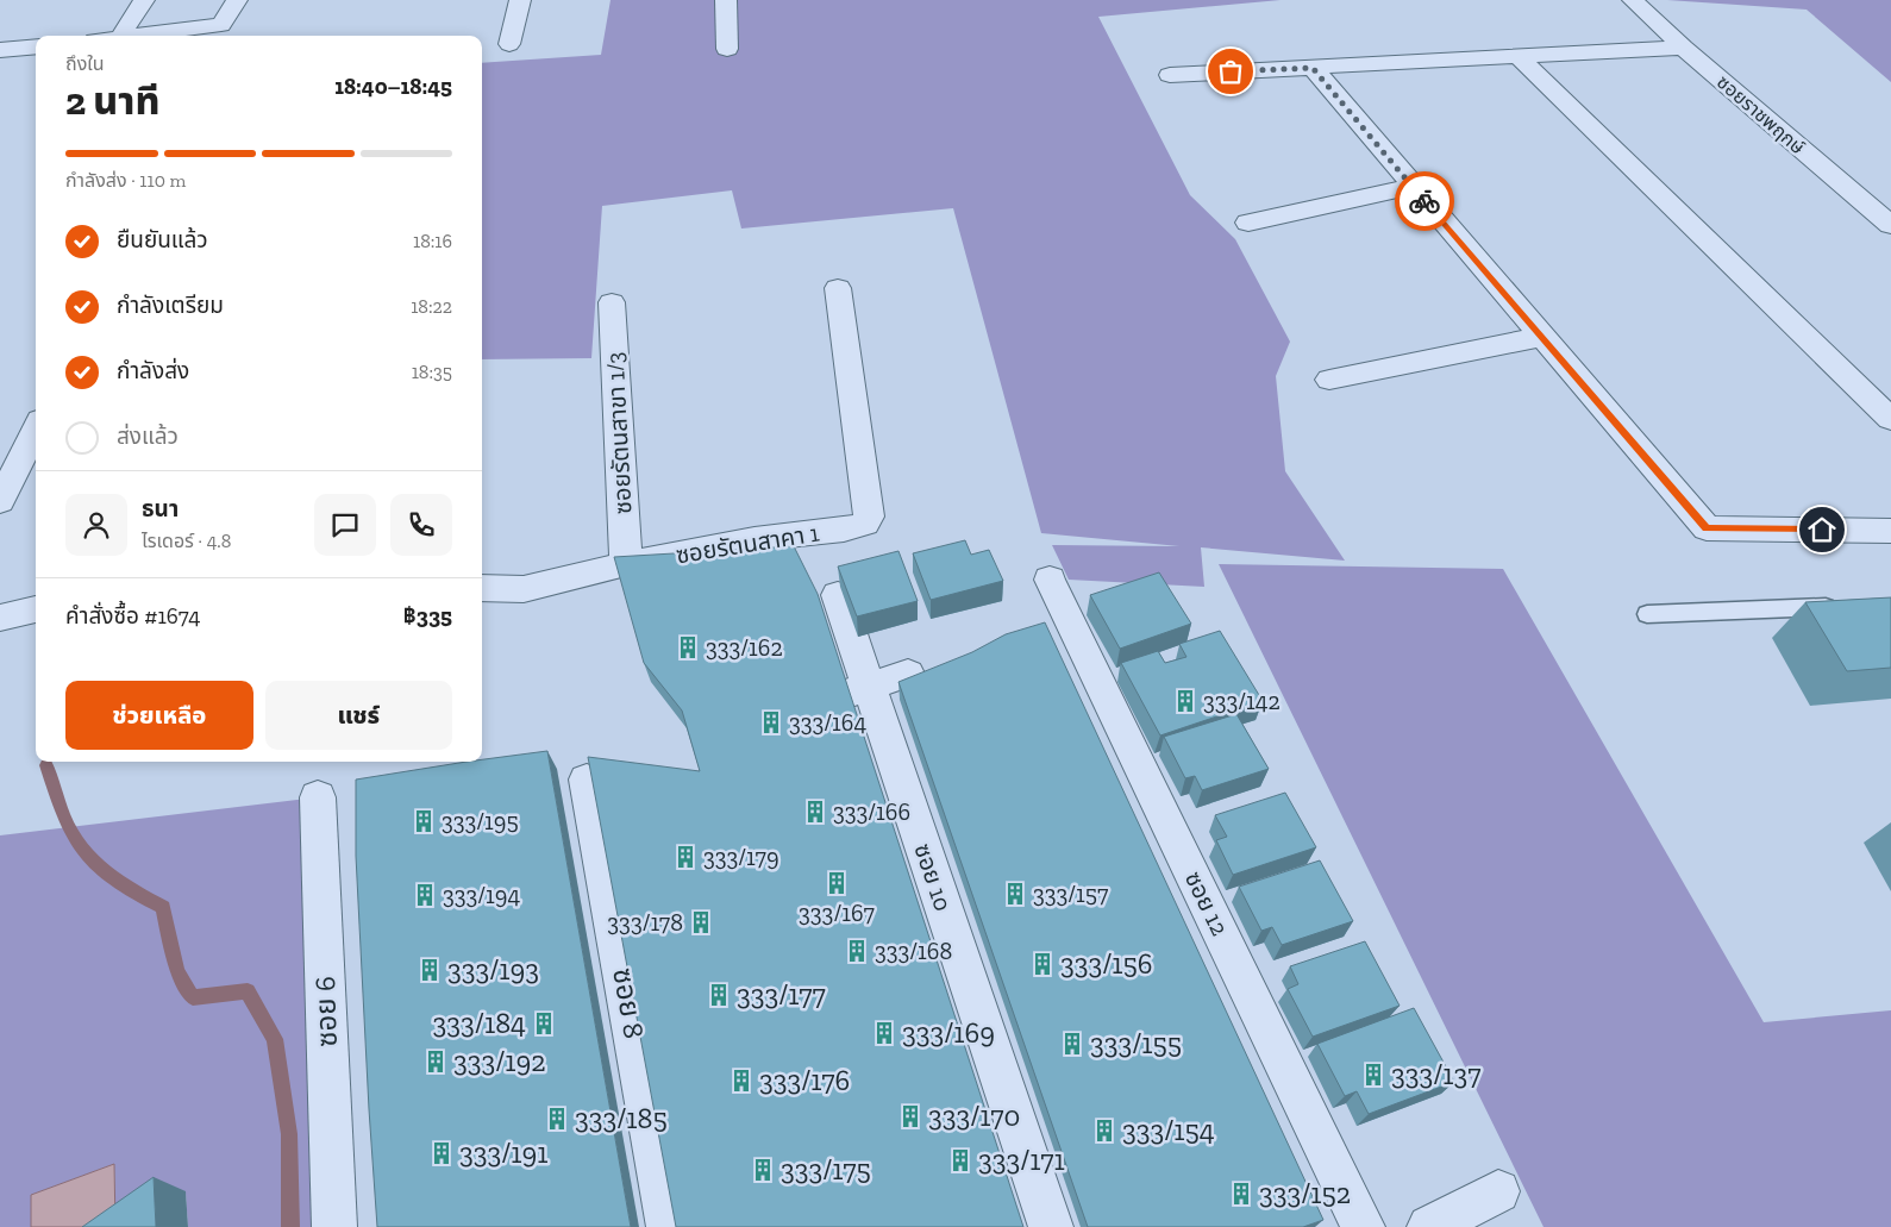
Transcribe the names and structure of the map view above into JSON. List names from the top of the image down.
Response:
{
  "streets": {
    "street": [
      "ซอยราชพฤกษ์",
      "ซอยรัตนสาขา 1/3",
      "ซอยรัตนสาคา 1",
      "ซอย 10",
      "ซอย 12",
      "ซอย 8",
      "ซอย 6"
    ]
  },
  "crossings": [
    ["ซอยรัตนสาขา 1/3", "ซอยรัตนสาคา 1"]
  ],
  "places": {
    "building": [
      "333/162",
      "333/142",
      "333/164",
      "333/166",
      "333/195",
      "333/179",
      "333/167",
      "333/157",
      "333/194",
      "333/178",
      "333/168",
      "333/156",
      "333/193",
      "333/177",
      "333/184",
      "333/169",
      "333/155",
      "333/192",
      "333/137",
      "333/176",
      "333/170",
      "333/185",
      "333/154",
      "333/191",
      "333/171",
      "333/175",
      "333/152"
    ]
  },
  "page": {
    "heading": ["2 นาที", "ถึงใน", "18:40–18:45"],
    "panel": [
      "ธนา",
      "ไรเดอร์ · 4.8",
      "คำสั่งซื้อ #1674",
      "฿335"
    ],
    "bar": "กำลังส่ง · 110 m",
    "list": [
      ["ยืนยันแล้ว", "18:16"],
      ["กำลังเตรียม", "18:22"],
      ["กำลังส่ง", "18:35"],
      "ส่งแล้ว"
    ],
    "buttons": ["ช่วยเหลือ", "แชร์"]
  }
}
